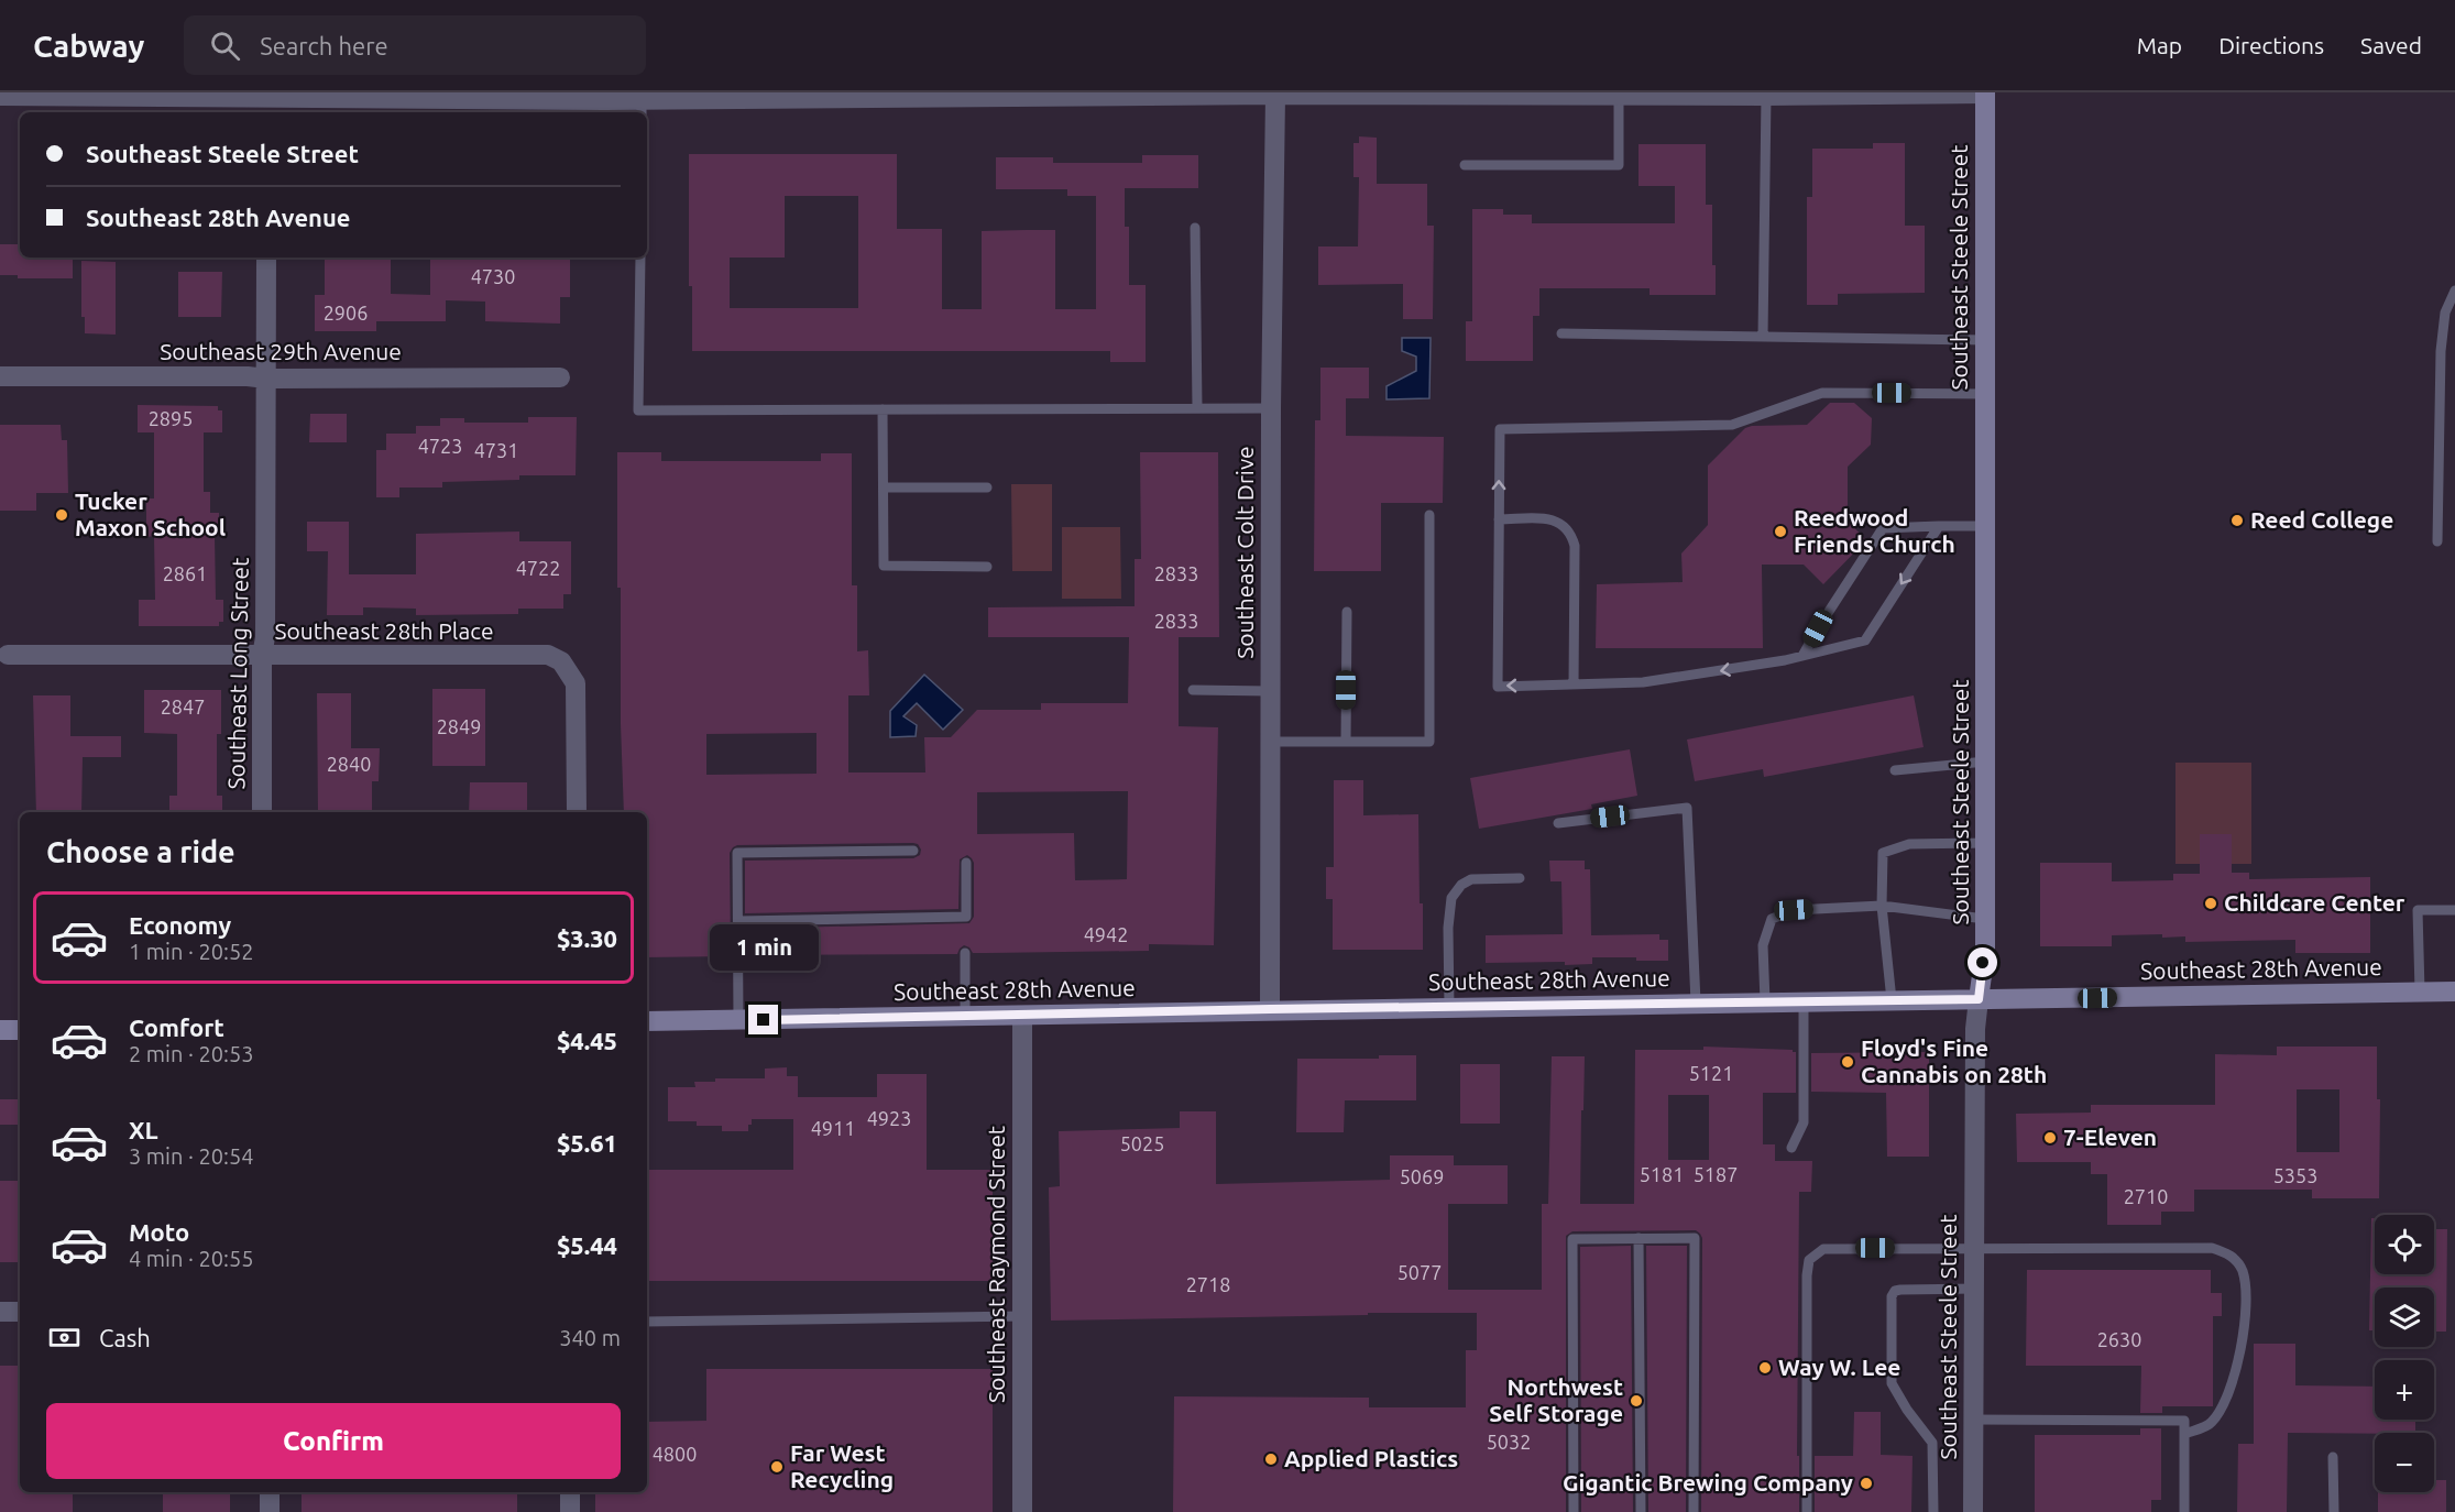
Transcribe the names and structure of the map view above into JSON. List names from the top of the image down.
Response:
{
  "streets": {
    "street": [
      "Southeast Steele Street",
      "Southeast 29th Avenue",
      "Southeast Colt Drive",
      "Southeast 28th Place",
      "Southeast Long Street",
      "Southeast 28th Avenue",
      "Southeast Raymond Street"
    ]
  },
  "crossings": [
    ["Southeast Steele Street", "Southeast 28th Avenue"],
    ["Southeast 29th Avenue", "Southeast Long Street"],
    ["Southeast Colt Drive", "Southeast 28th Avenue"],
    ["Southeast 28th Place", "Southeast Long Street"],
    ["Southeast 28th Avenue", "Southeast Raymond Street"]
  ],
  "places": [
    "Tucker Maxon School",
    "Reed College",
    "Reedwood Friends Church",
    "Childcare Center",
    "Floyd's Fine Cannabis on 28th",
    "7-Eleven",
    "Way W. Lee",
    "Northwest Self Storage",
    "Applied Plastics",
    "Far West Recycling",
    "Gigantic Brewing Company"
  ],
  "house_numbers": [
    "4730",
    "2906",
    "2895",
    "4723",
    "4731",
    "4722",
    "2861",
    "2833",
    "2833",
    "2847",
    "2849",
    "2840",
    "4942",
    "5121",
    "4923",
    "4911",
    "5025",
    "5181",
    "5187",
    "5353",
    "5069",
    "2710",
    "5077",
    "2718",
    "2630",
    "5032",
    "4800"
  ],
  "page": {
    "header": "Cabway",
    "search": "Search here",
    "nav": ["Map", "Directions", "Saved"],
    "banner": ["Southeast Steele Street", "Southeast 28th Avenue"],
    "heading": "Choose a ride",
    "list": [
      {
        "name": "Economy",
        "note": "1 min · 20:52",
        "value": "$3.30"
      },
      {
        "name": "Comfort",
        "note": "2 min · 20:53",
        "value": "$4.45"
      },
      {
        "name": "XL",
        "note": "3 min · 20:54",
        "value": "$5.61"
      },
      {
        "name": "Moto",
        "note": "4 min · 20:55",
        "value": "$5.44"
      }
    ],
    "bubble": "1 min",
    "map_buttons": ["+", "−"],
    "pay": ["Cash", "340 m"],
    "buttons": "Confirm"
  }
}
